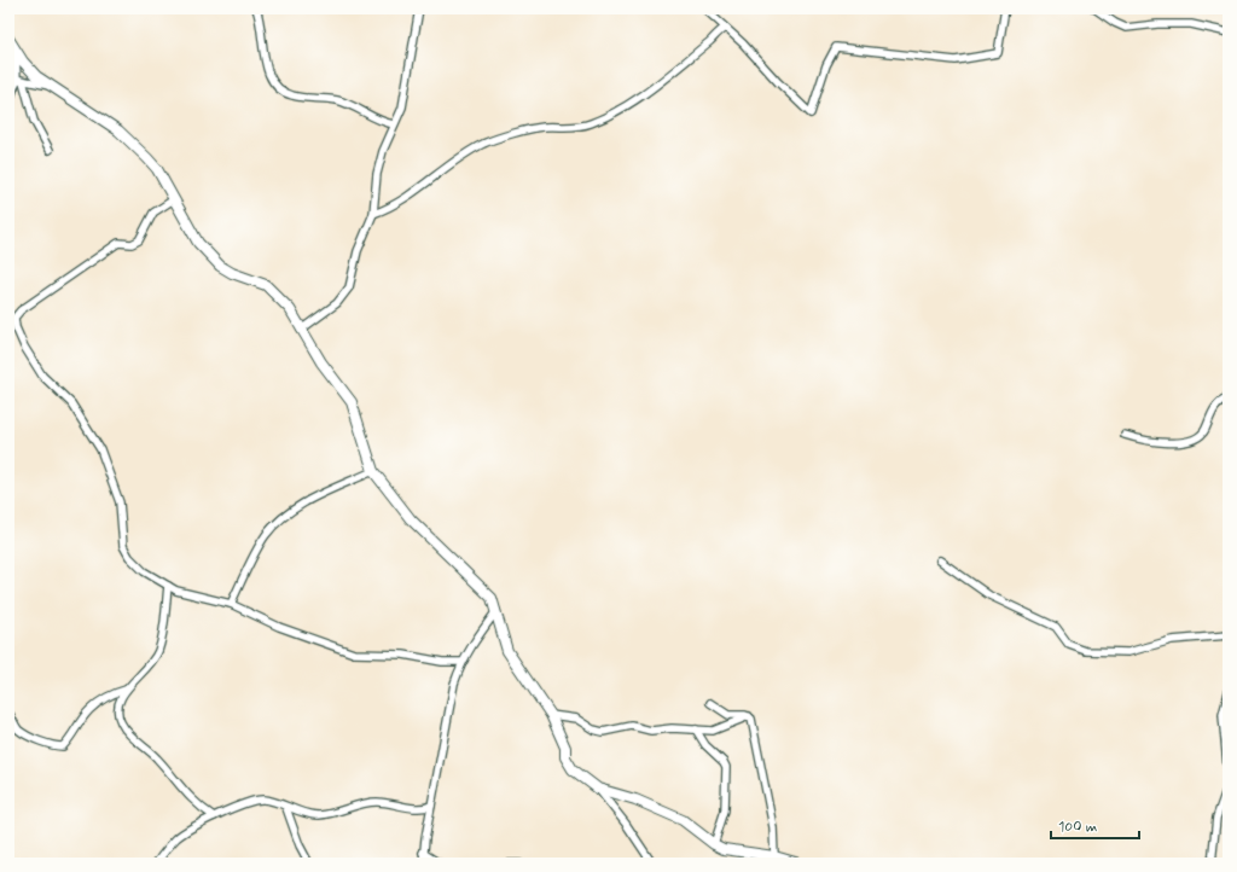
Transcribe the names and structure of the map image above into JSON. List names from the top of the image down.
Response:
{
  "scale_bar": "100 m"
}
